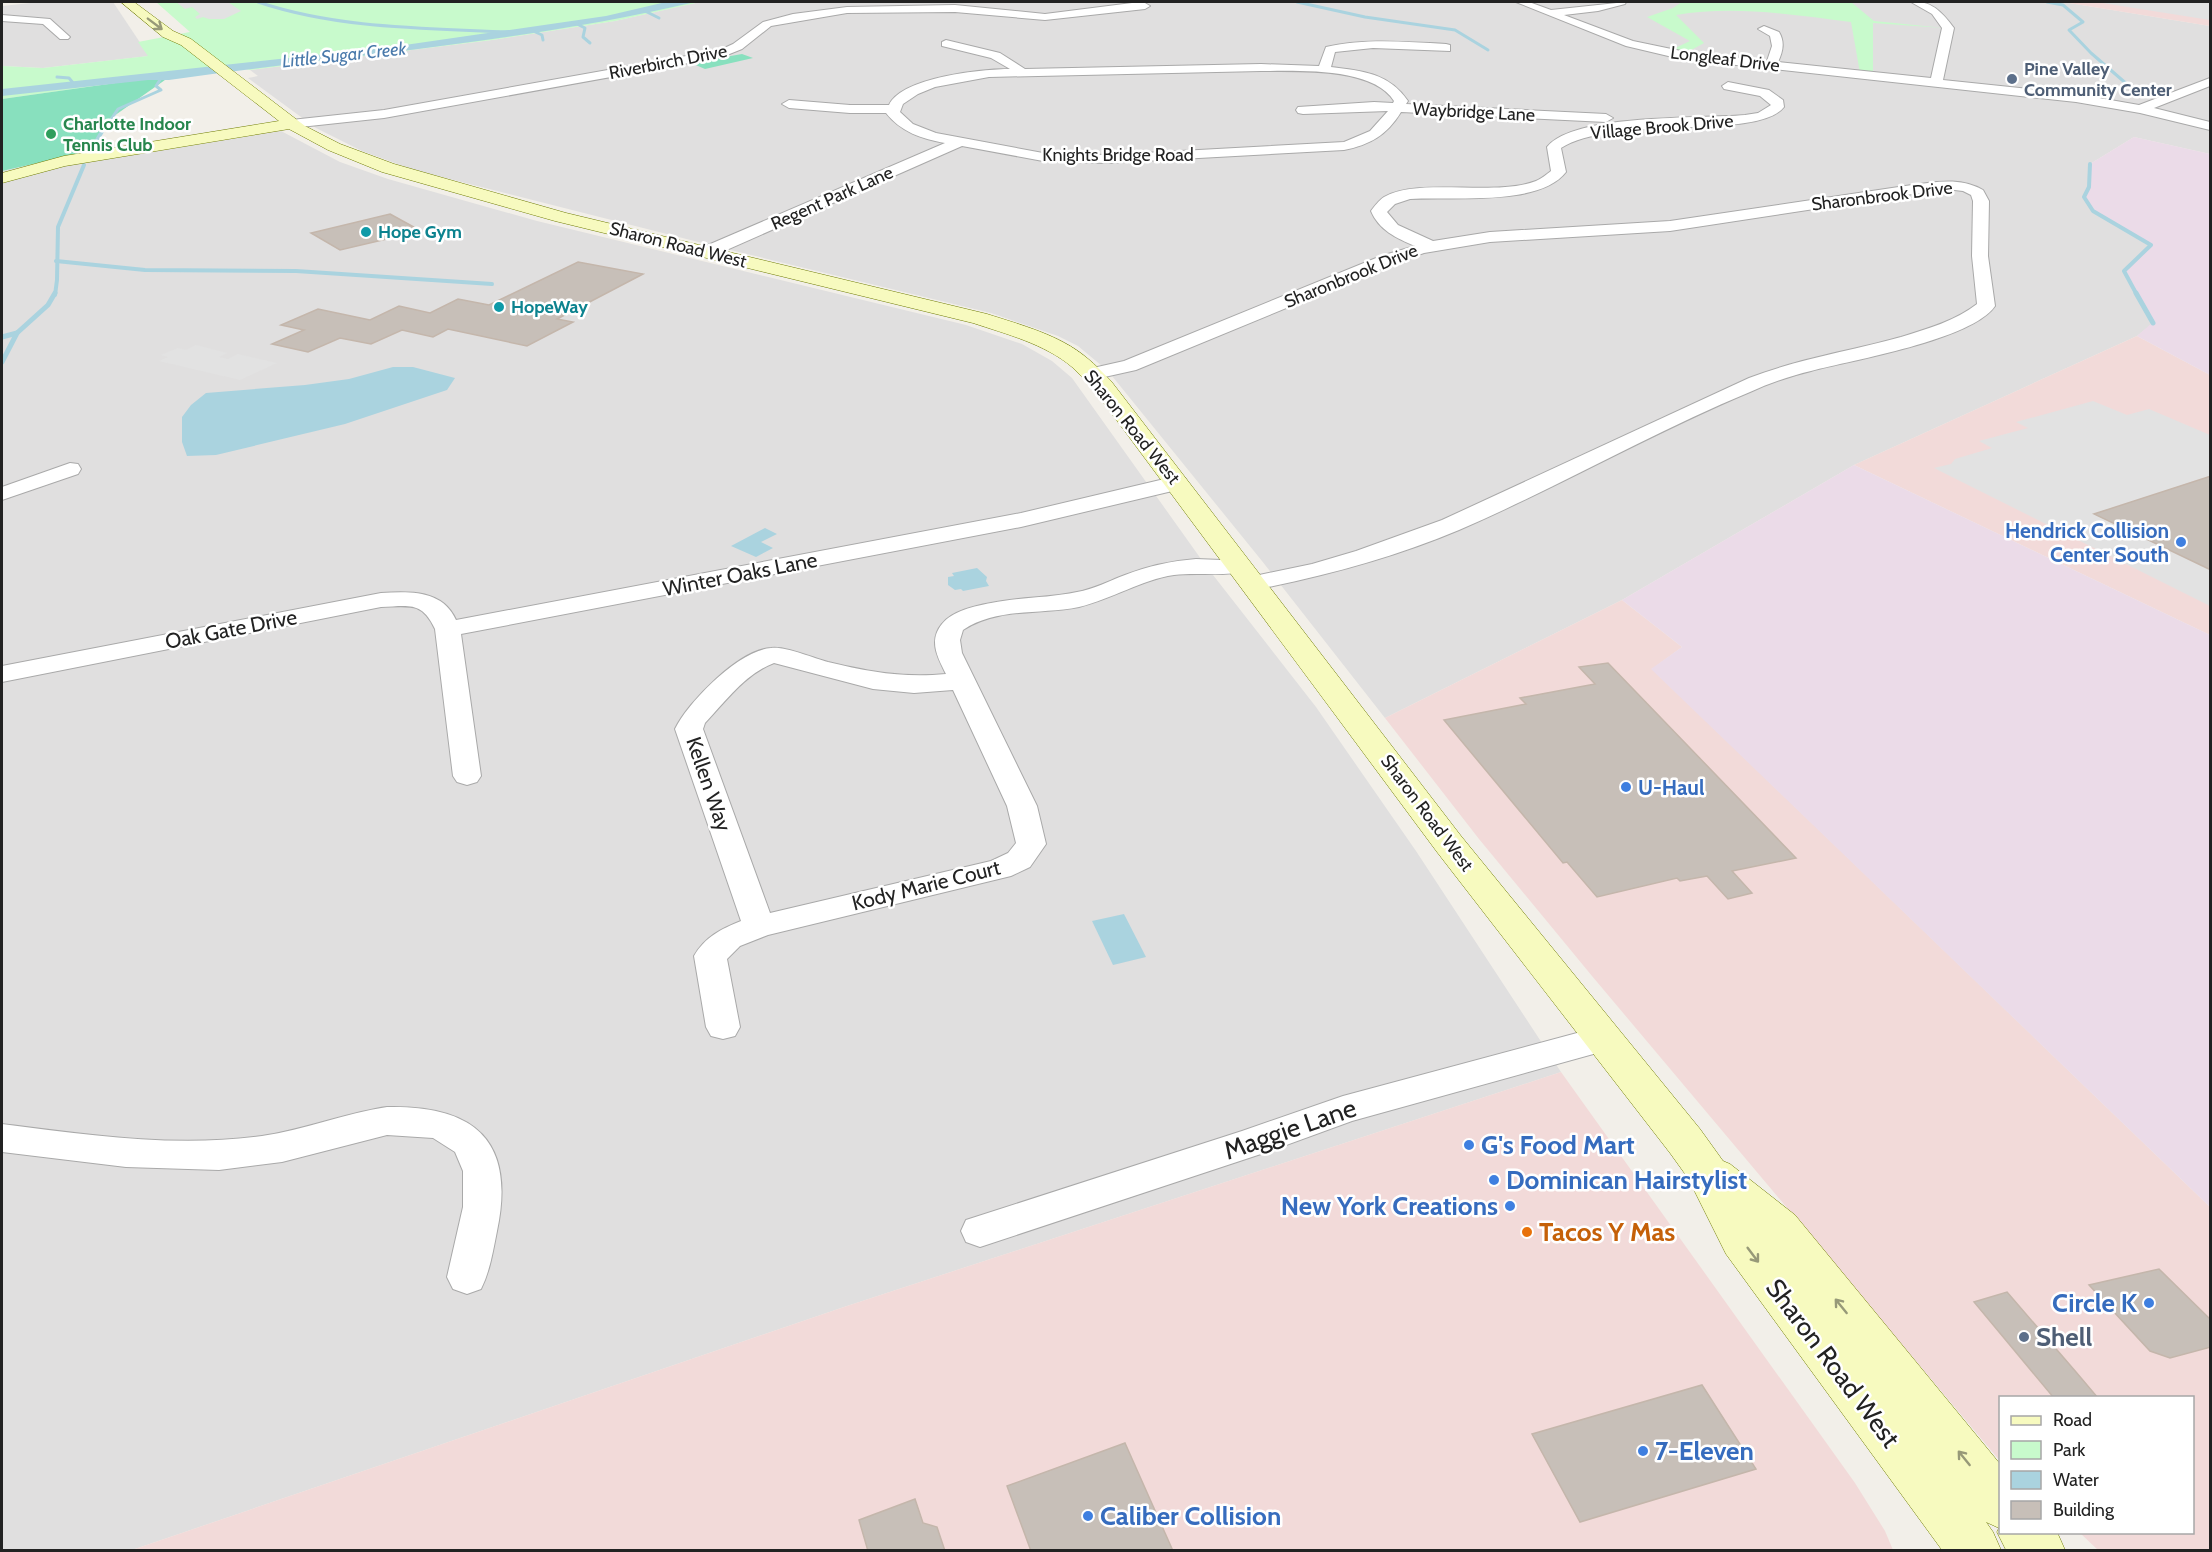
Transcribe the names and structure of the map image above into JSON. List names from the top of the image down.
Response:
{
  "streets": {
    "main road": ["Sharon Road West"],
    "street": [
      "Longleaf Drive",
      "Riverbirch Drive",
      "Waybridge Lane",
      "Village Brook Drive",
      "Knights Bridge Road",
      "Sharonbrook Drive",
      "Regent Park Lane",
      "Winter Oaks Lane",
      "Oak Gate Drive",
      "Kellen Way",
      "Kody Marie Court",
      "Maggie Lane"
    ]
  },
  "crossings": [
    ["Riverbirch Drive", "Sharon Road West"],
    ["Waybridge Lane", "Village Brook Drive"],
    ["Waybridge Lane", "Knights Bridge Road"],
    ["Village Brook Drive", "Sharonbrook Drive"],
    ["Knights Bridge Road", "Regent Park Lane"],
    ["Sharonbrook Drive", "Sharon Road West"],
    ["Sharonbrook Drive", "Kody Marie Court"],
    ["Regent Park Lane", "Sharon Road West"],
    ["Sharon Road West", "Winter Oaks Lane"],
    ["Sharon Road West", "Kody Marie Court"],
    ["Sharon Road West", "Maggie Lane"],
    ["Winter Oaks Lane", "Oak Gate Drive"],
    ["Kellen Way", "Kody Marie Court"]
  ],
  "water": ["Little Sugar Creek"],
  "places": [
    "Pine Valley Community Center",
    "Charlotte Indoor Tennis Club",
    "Hope Gym",
    "HopeWay",
    "Hendrick Collision Center South",
    "U-Haul",
    "G's Food Mart",
    "Dominican Hairstylist",
    "New York Creations",
    "Tacos Y Mas",
    "Circle K",
    "Shell",
    "7-Eleven",
    "Caliber Collision"
  ],
  "legend": [
    "Road",
    "Park",
    "Water",
    "Building"
  ]
}
